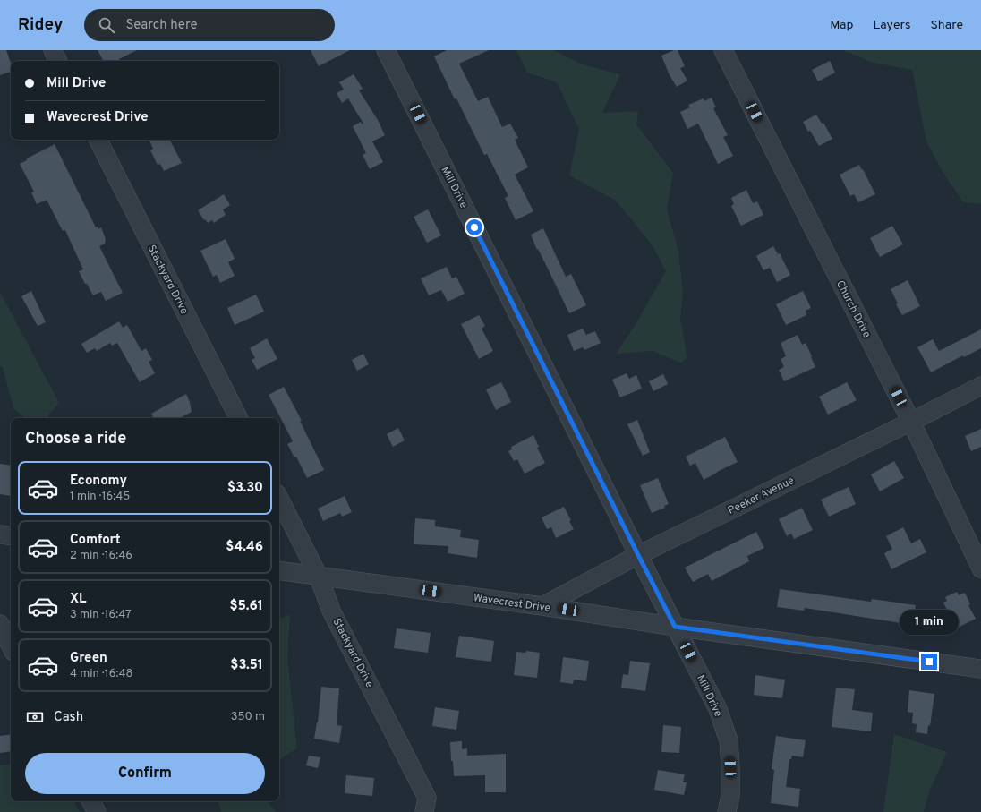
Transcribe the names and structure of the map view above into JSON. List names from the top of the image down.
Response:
{
  "streets": {
    "street": [
      "Mill Drive",
      "Stackyard Drive",
      "Church Drive",
      "Peeker Avenue",
      "Wavecrest Drive"
    ]
  },
  "crossings": [
    ["Mill Drive", "Peeker Avenue"],
    ["Mill Drive", "Wavecrest Drive"],
    ["Stackyard Drive", "Wavecrest Drive"],
    ["Church Drive", "Peeker Avenue"],
    ["Peeker Avenue", "Wavecrest Drive"]
  ],
  "page": {
    "header": "Ridey",
    "search": "Search here",
    "nav": ["Map", "Layers", "Share"],
    "banner": ["Mill Drive", "Wavecrest Drive"],
    "heading": "Choose a ride",
    "list": [
      {
        "name": "Economy",
        "note": "1 min · 16:45",
        "value": "$3.30"
      },
      {
        "name": "Comfort",
        "note": "2 min · 16:46",
        "value": "$4.46"
      },
      {
        "name": "XL",
        "note": "3 min · 16:47",
        "value": "$5.61"
      },
      {
        "name": "Green",
        "note": "4 min · 16:48",
        "value": "$3.51"
      }
    ],
    "bubble": "1 min",
    "pay": ["Cash", "350 m"],
    "buttons": "Confirm"
  }
}
